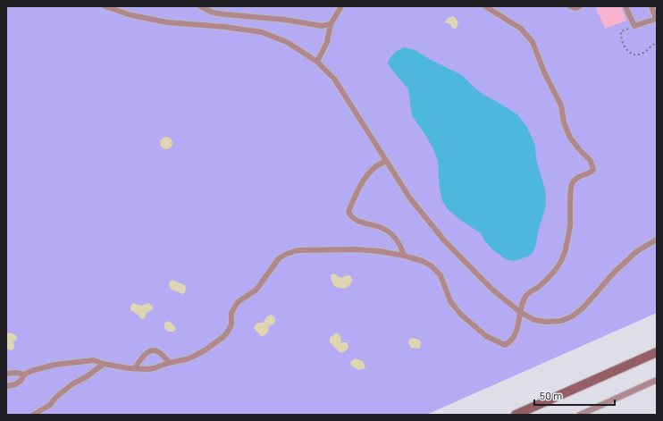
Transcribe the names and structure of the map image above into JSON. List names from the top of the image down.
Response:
{
  "scale_bar": "50 m"
}
